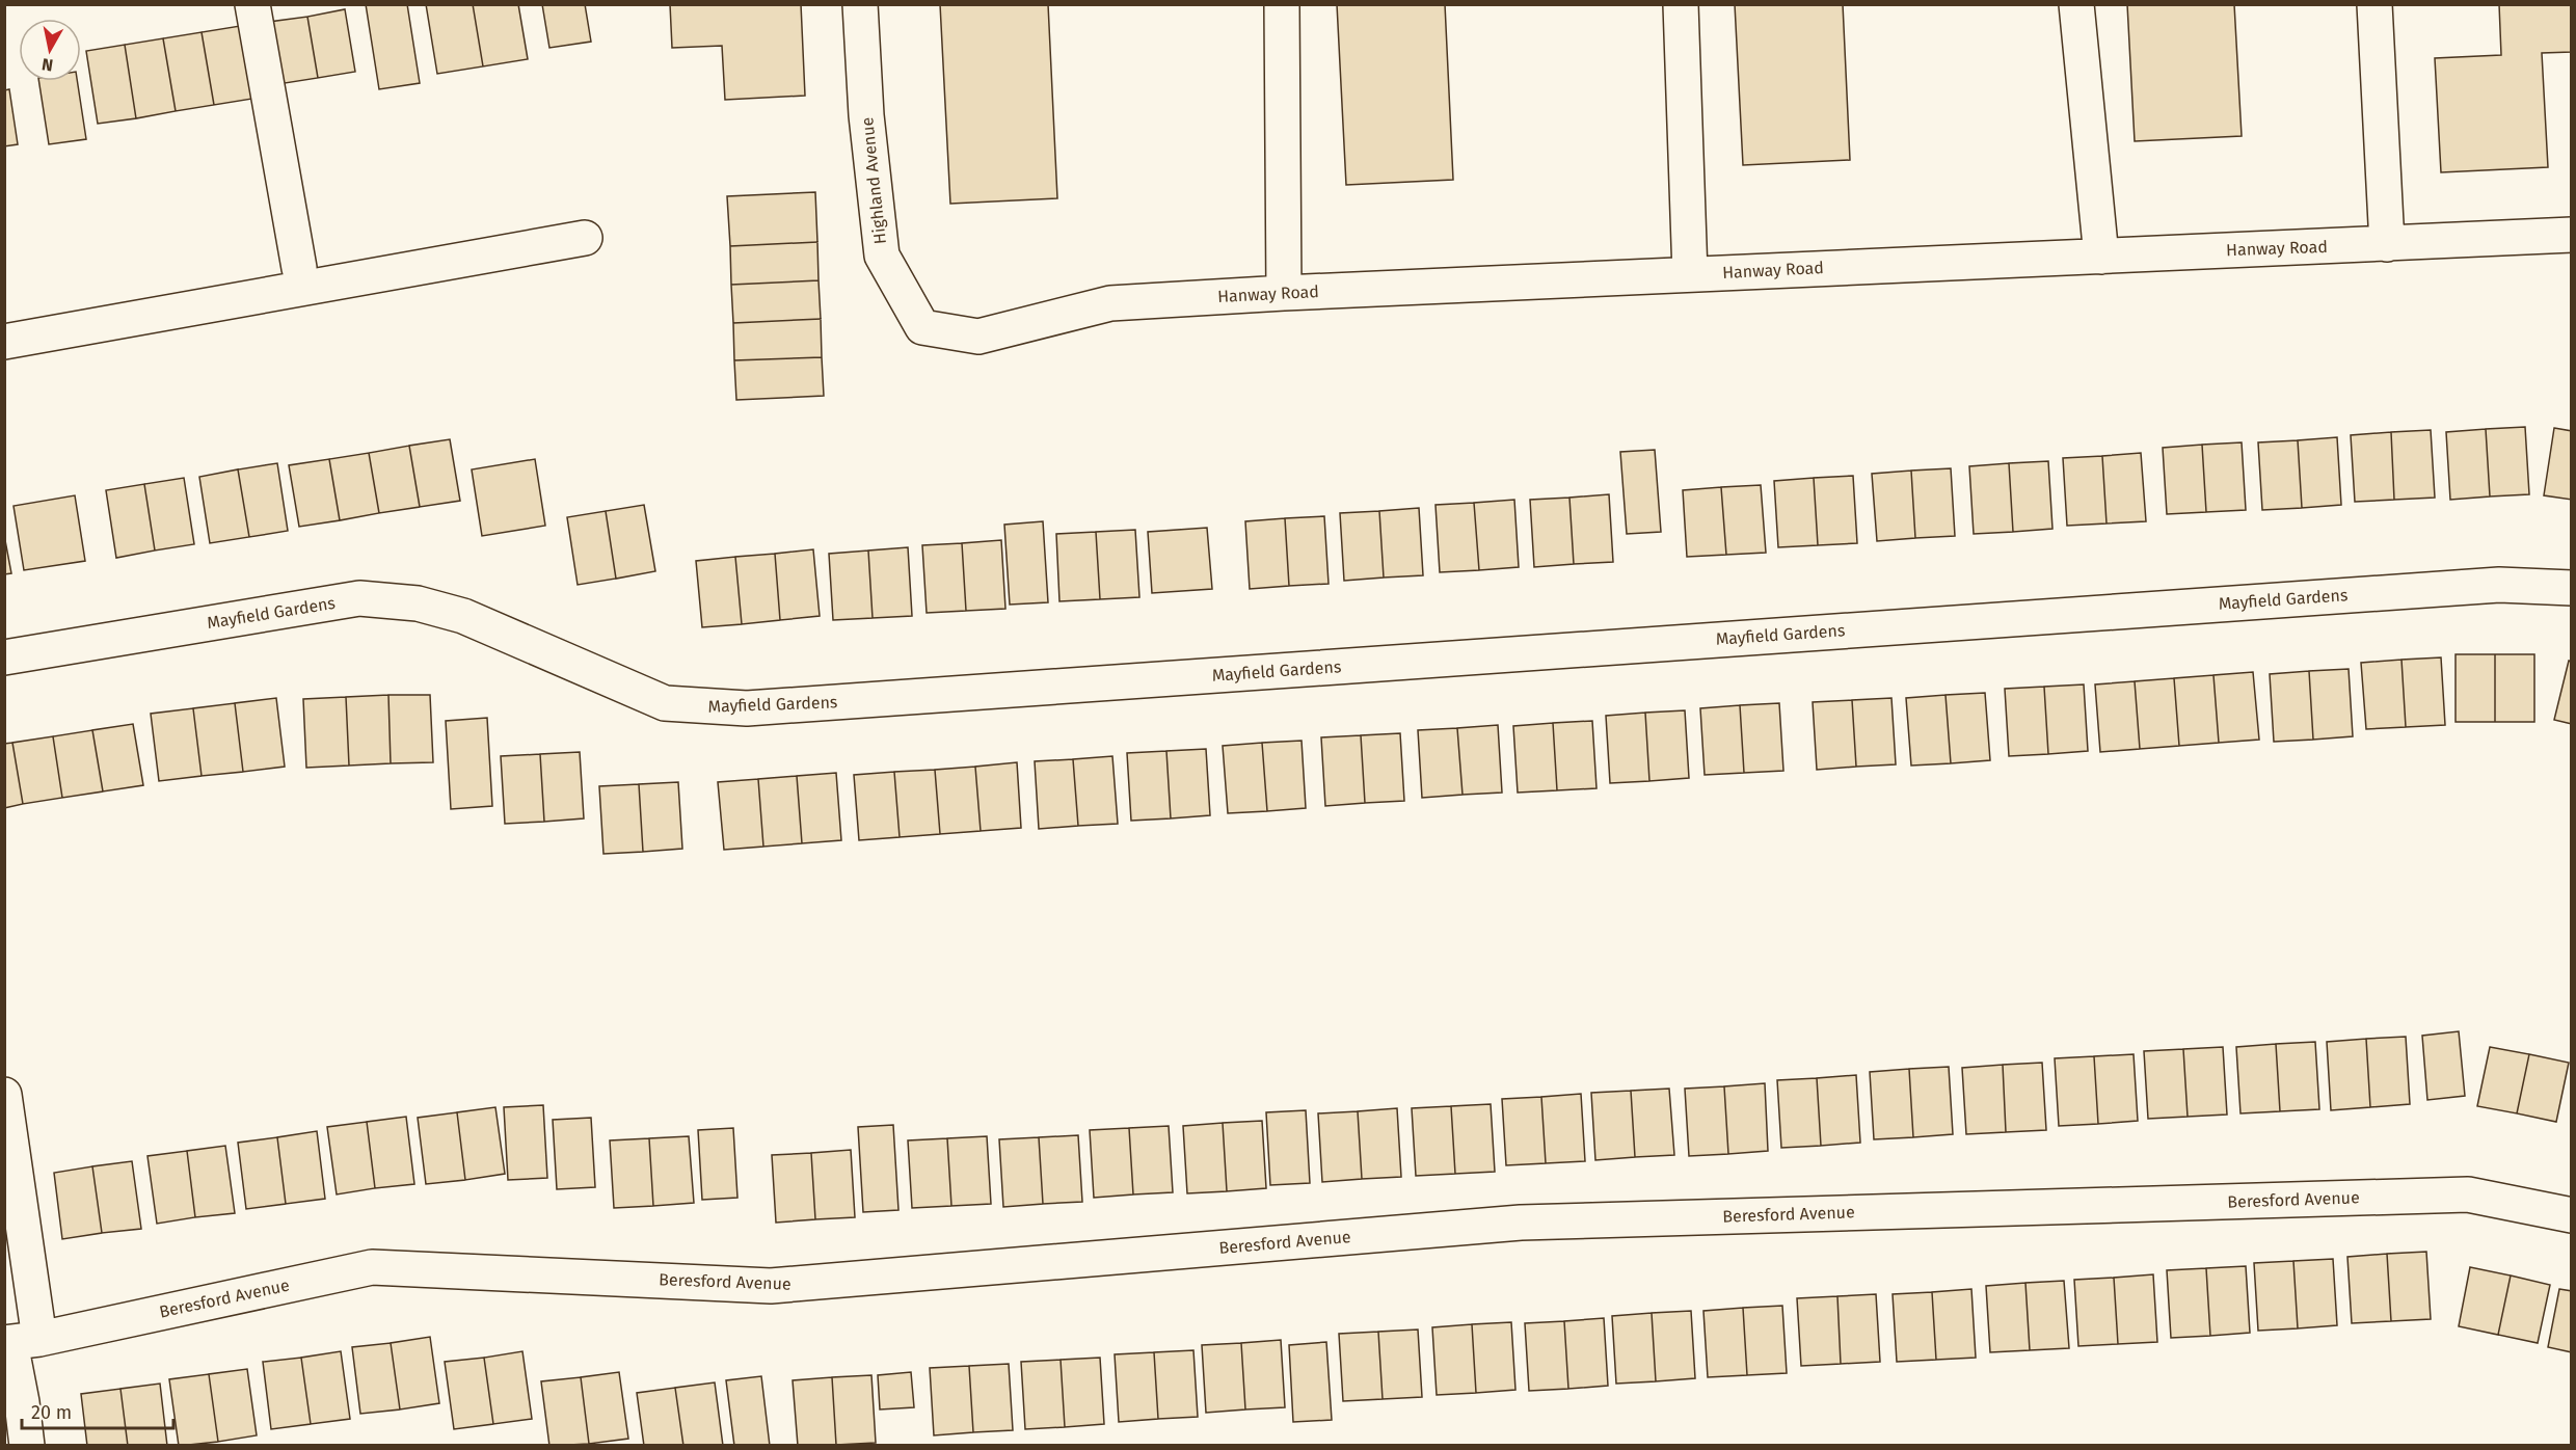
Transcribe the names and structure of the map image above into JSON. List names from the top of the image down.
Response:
{
  "streets": {
    "street": [
      "Highland Avenue",
      "Hanway Road",
      "Mayfield Gardens",
      "Beresford Avenue"
    ]
  },
  "crossings": [
    ["Highland Avenue", "Hanway Road"]
  ],
  "scale_bar": "20 m",
  "north": "bottom"
}
